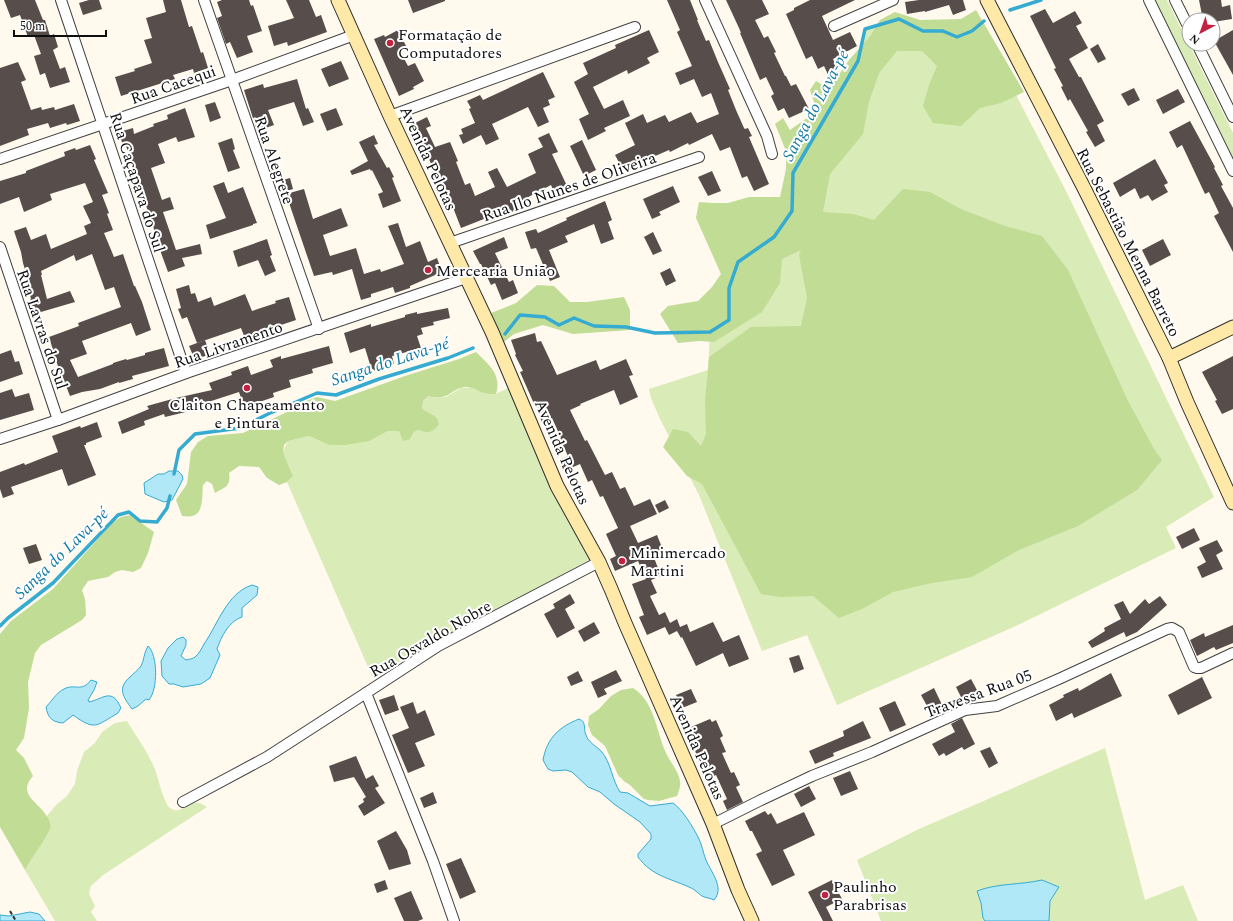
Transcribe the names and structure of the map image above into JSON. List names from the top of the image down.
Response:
{
  "streets": {
    "street": [
      "Rua Cacequi",
      "Avenida Pelotas",
      "Rua Alegrete",
      "Rua Caçapava do Sul",
      "Rua Ilo Nunes de Oliveira",
      "Rua Sebastião Menna Barreto",
      "Rua Lavras do Sul",
      "Rua Livramento",
      "Rua Osvaldo Nobre",
      "Travessa Rua 05"
    ]
  },
  "crossings": [
    ["Rua Cacequi", "Avenida Pelotas"],
    ["Rua Cacequi", "Rua Alegrete"],
    ["Rua Cacequi", "Rua Caçapava do Sul"],
    ["Avenida Pelotas", "Rua Ilo Nunes de Oliveira"],
    ["Avenida Pelotas", "Rua Livramento"],
    ["Avenida Pelotas", "Rua Osvaldo Nobre"],
    ["Avenida Pelotas", "Travessa Rua 05"],
    ["Rua Alegrete", "Rua Livramento"],
    ["Rua Caçapava do Sul", "Rua Livramento"],
    ["Rua Lavras do Sul", "Rua Livramento"]
  ],
  "water": ["Sanga do Lava-pé"],
  "places": [
    "Formatação de Computadores",
    "Mercearia União",
    "Claiton Chapeamento e Pintura",
    "Minimercado Martini",
    "Paulinho Parabrisas"
  ],
  "scale_bar": "50 m",
  "north": "bottom left"
}
